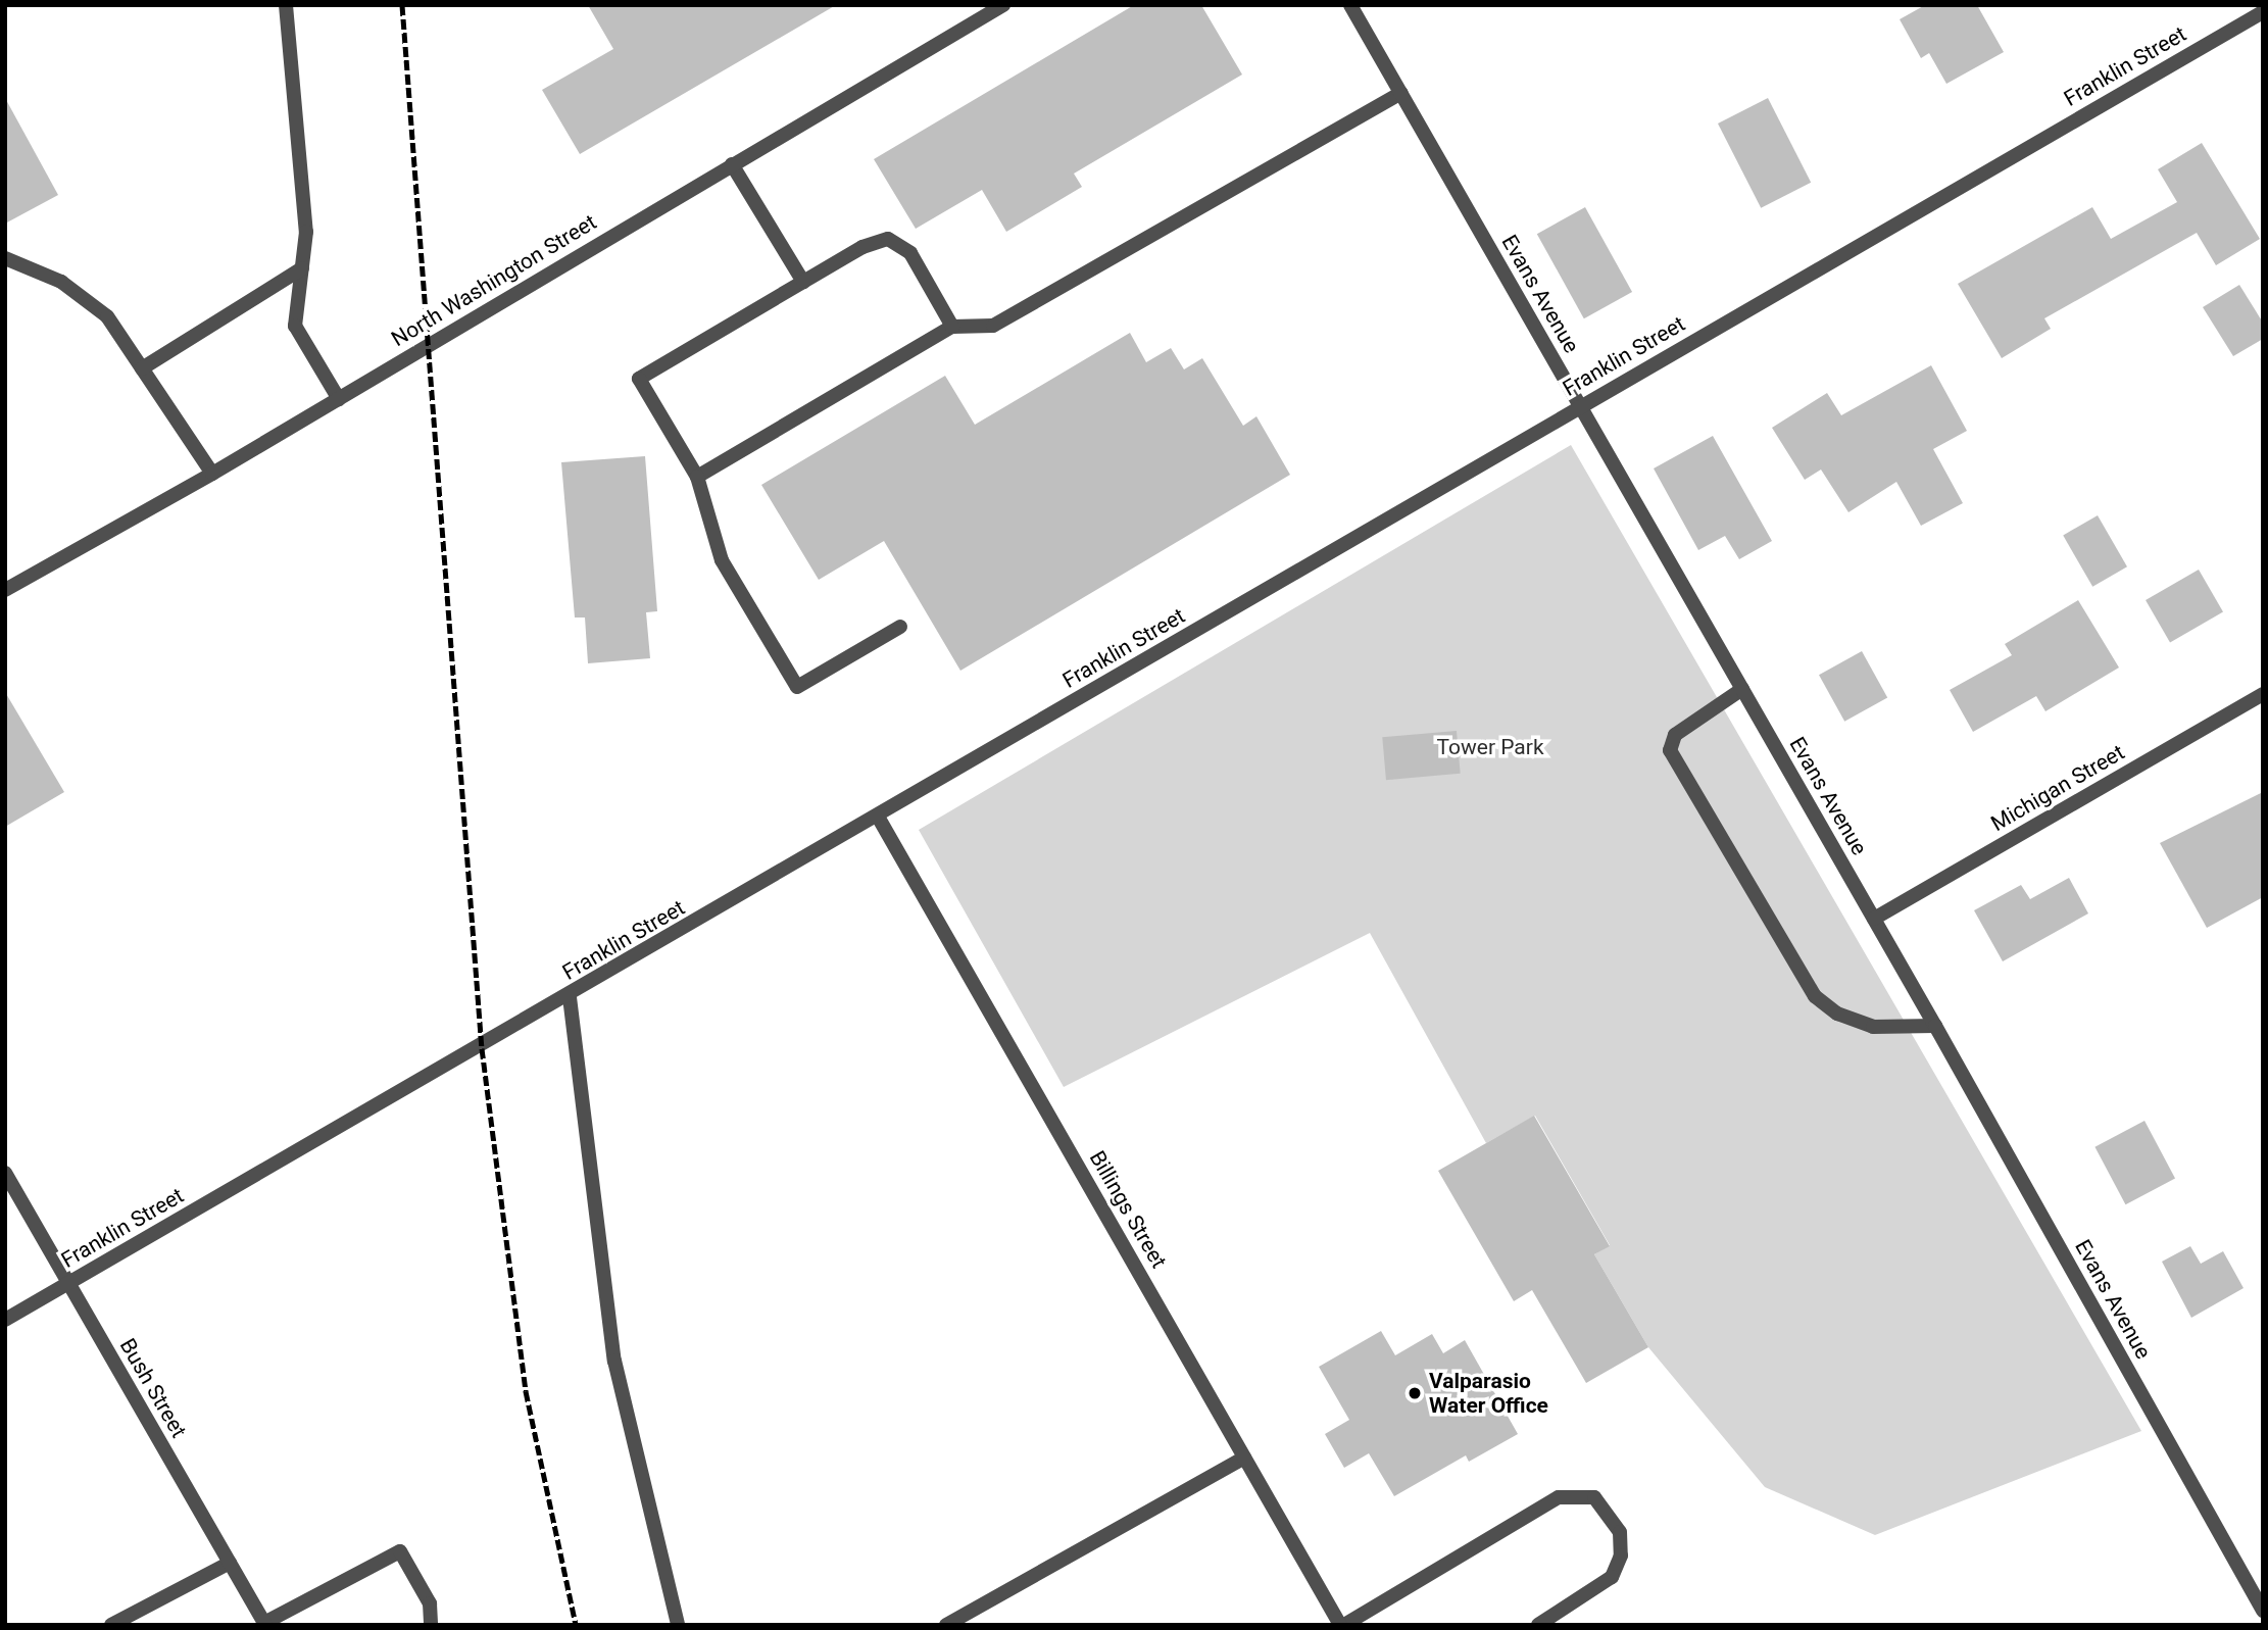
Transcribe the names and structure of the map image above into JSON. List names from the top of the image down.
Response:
{
  "streets": {
    "street": [
      "Franklin Street",
      "North Washington Street",
      "Evans Avenue",
      "Michigan Street",
      "Billings Street",
      "Bush Street"
    ]
  },
  "crossings": [
    ["Franklin Street", "Evans Avenue"],
    ["Franklin Street", "Billings Street"],
    ["Franklin Street", "Bush Street"],
    ["Evans Avenue", "Michigan Street"]
  ],
  "parks": ["Tower Park"],
  "places": ["Valparasio Water Office"]
}
